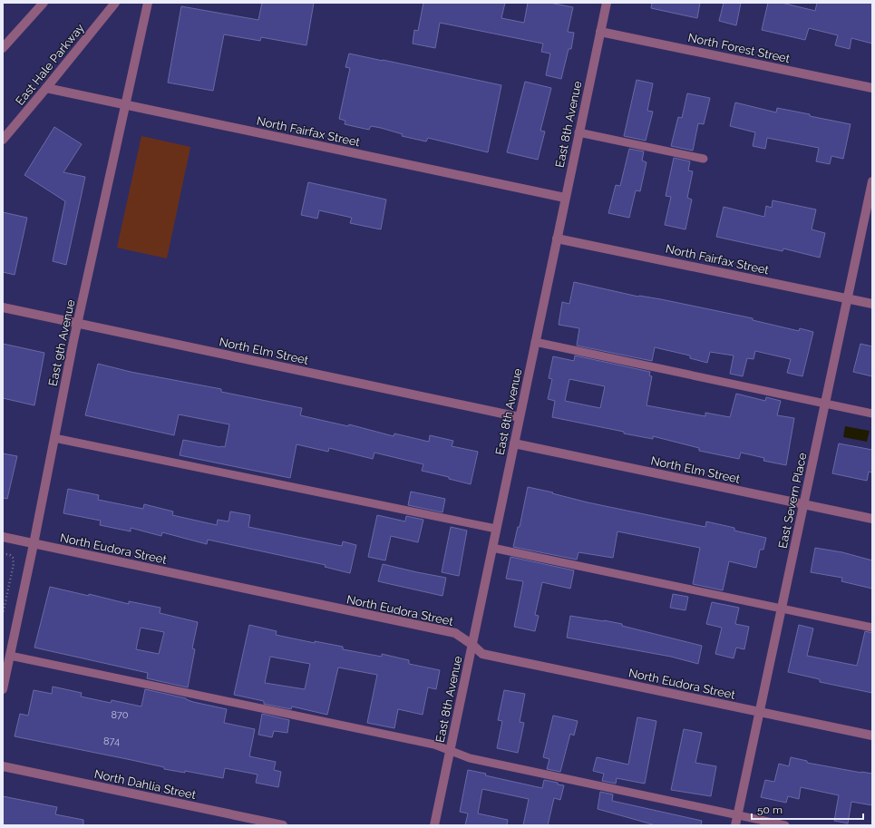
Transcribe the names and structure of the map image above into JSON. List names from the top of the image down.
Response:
{
  "streets": {
    "street": [
      "North Forest Street",
      "East Hale Parkway",
      "East 8th Avenue",
      "North Fairfax Street",
      "East 9th Avenue",
      "North Elm Street",
      "East Severn Place",
      "North Eudora Street",
      "North Dahlia Street"
    ]
  },
  "crossings": [
    ["North Forest Street", "East 8th Avenue"],
    ["East Hale Parkway", "North Fairfax Street"],
    ["East 8th Avenue", "North Fairfax Street"],
    ["East 8th Avenue", "North Elm Street"],
    ["East 8th Avenue", "North Eudora Street"],
    ["North Fairfax Street", "East 9th Avenue"],
    ["North Fairfax Street", "East Severn Place"],
    ["East 9th Avenue", "North Elm Street"],
    ["East 9th Avenue", "North Eudora Street"],
    ["North Elm Street", "East Severn Place"],
    ["East Severn Place", "North Eudora Street"]
  ],
  "house_numbers": ["870", "874"],
  "scale_bar": "50 m"
}
